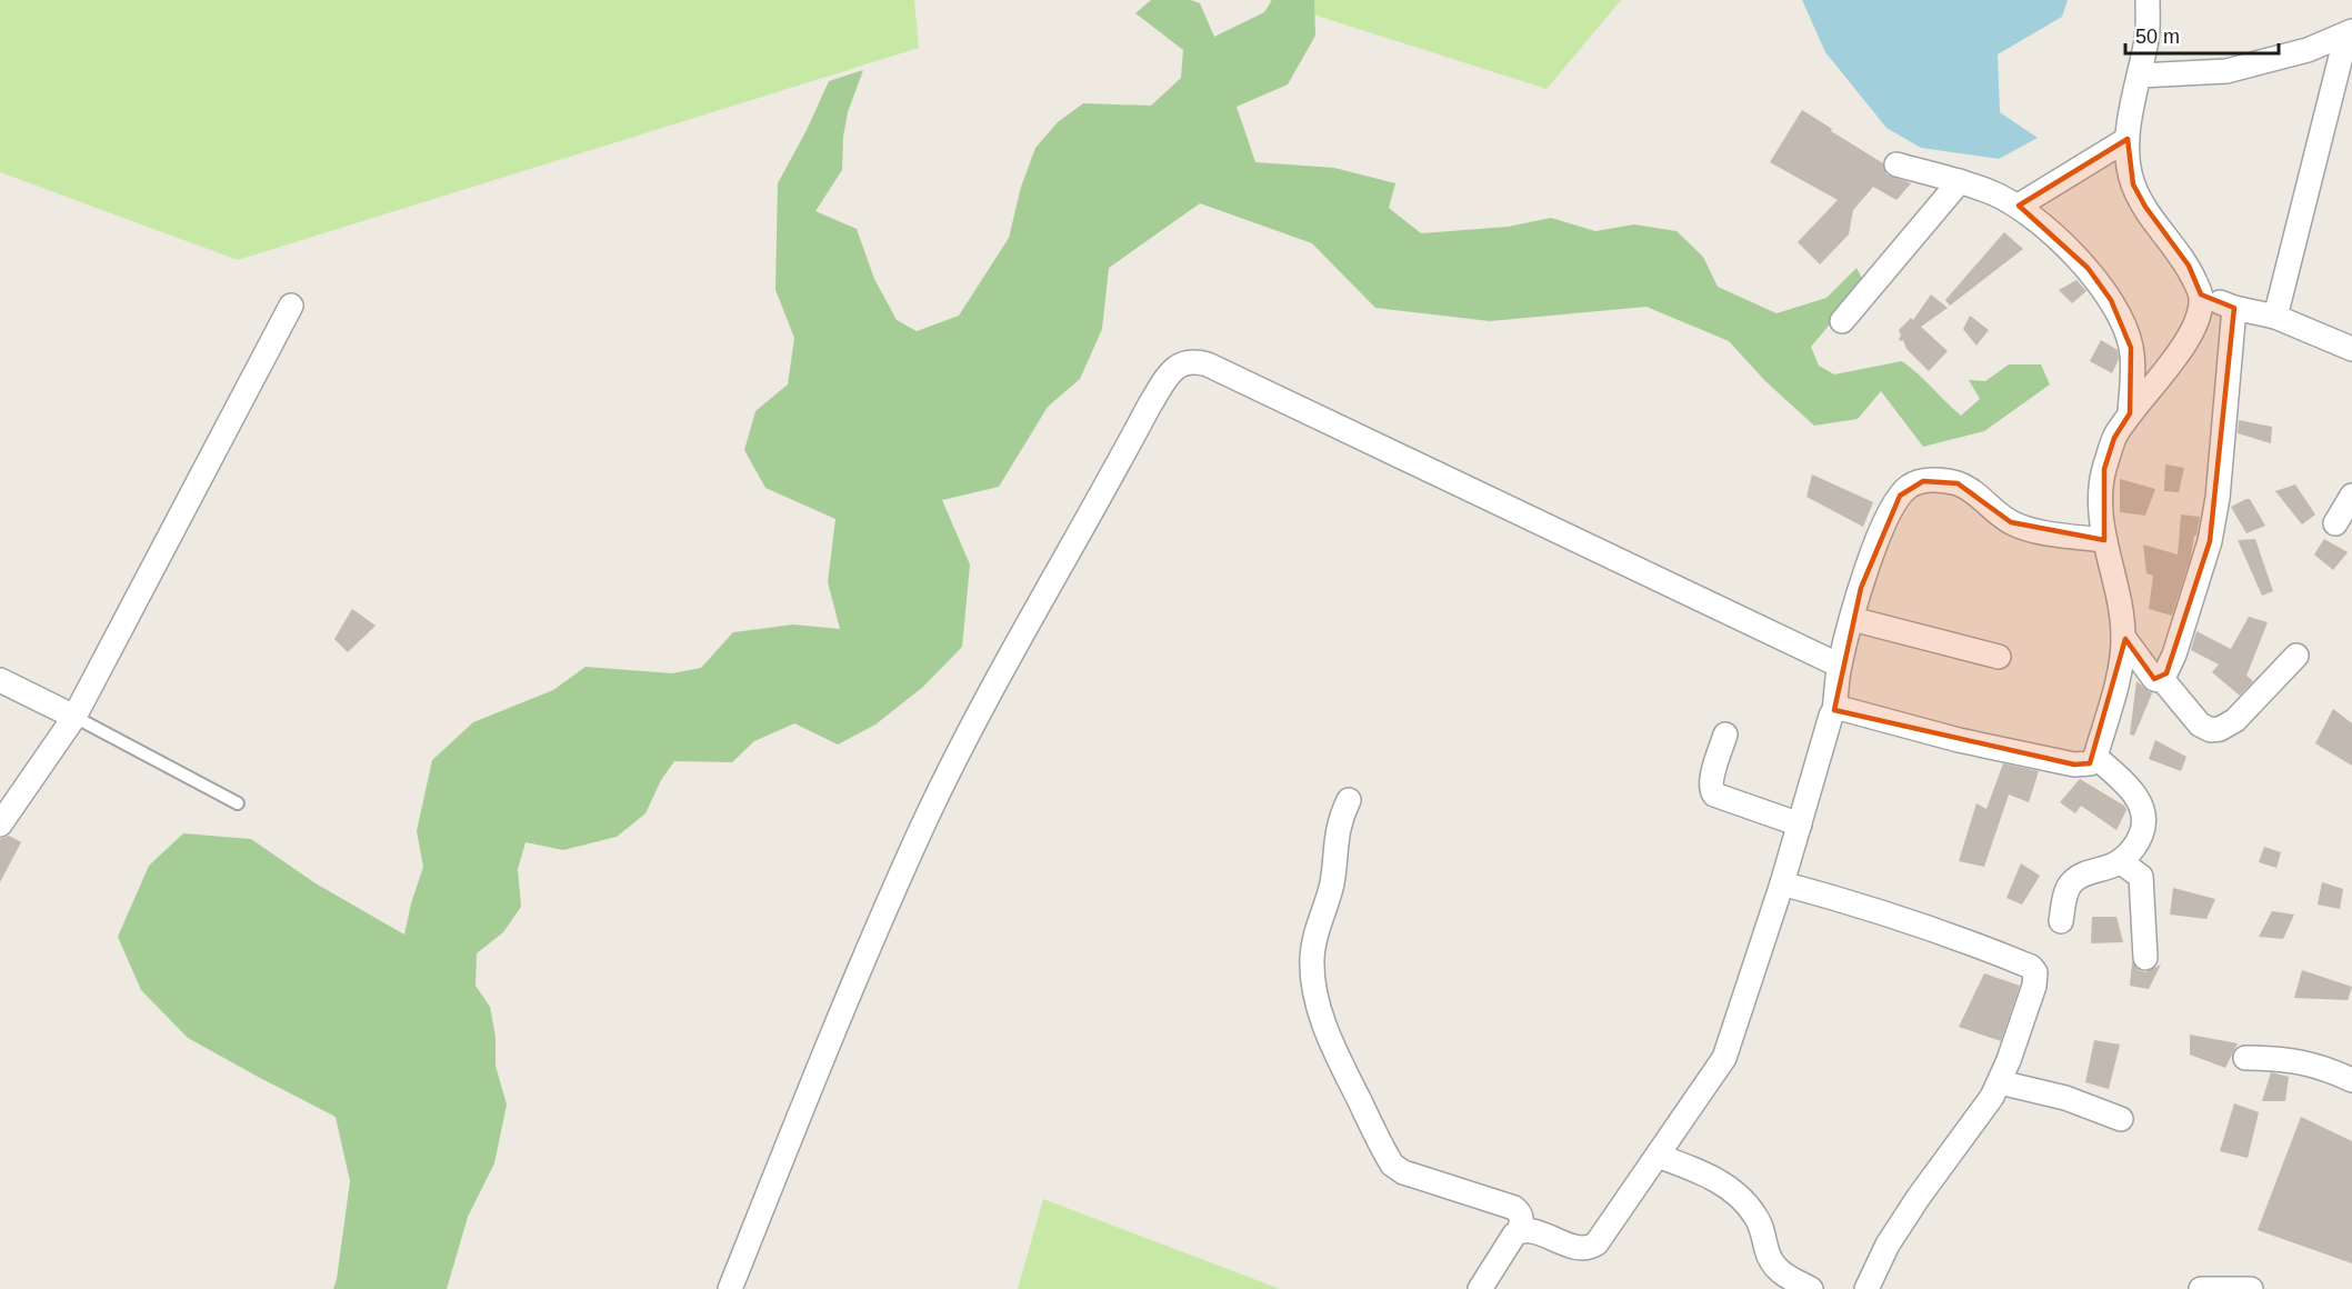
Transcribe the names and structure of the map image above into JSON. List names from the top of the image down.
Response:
{
  "scale_bar": "50 m"
}
